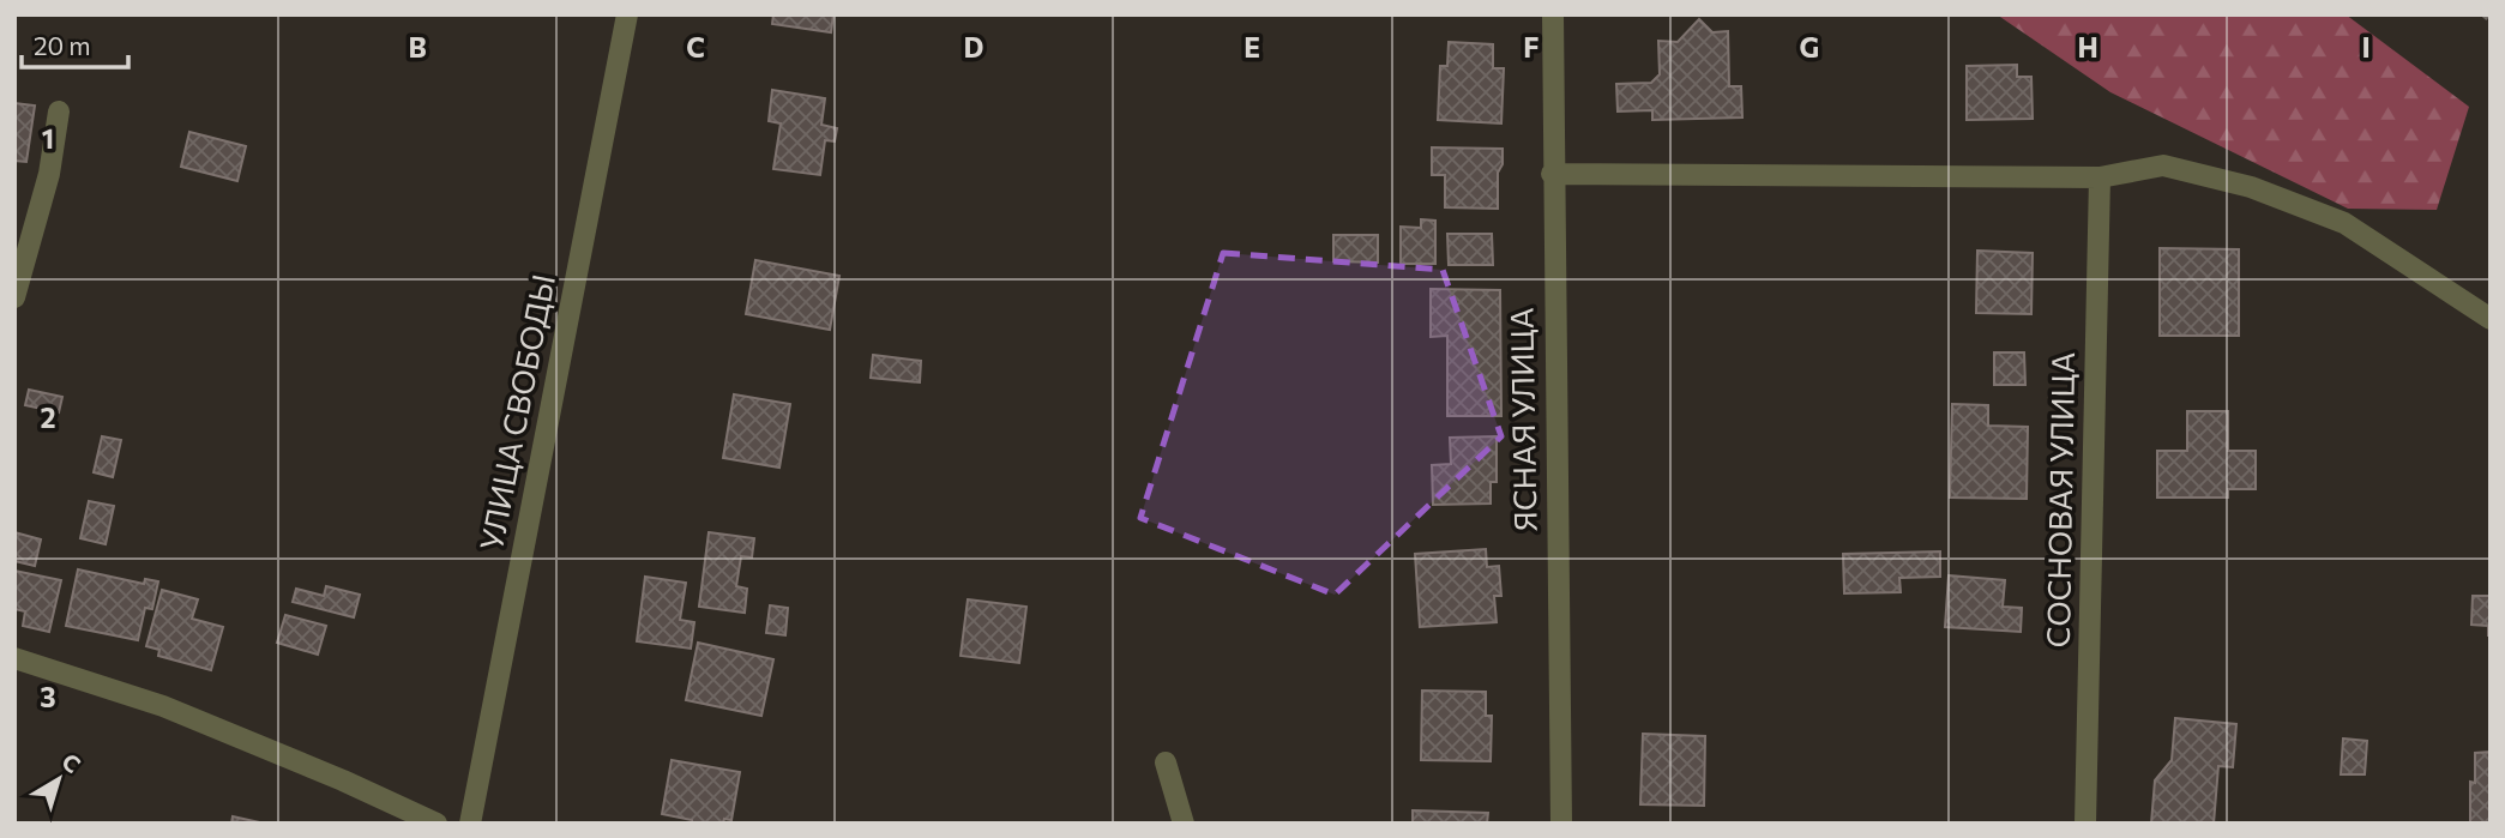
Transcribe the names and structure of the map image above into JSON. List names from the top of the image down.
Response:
{
  "streets": {
    "street": ["УЛИЦА СВОБОДЫ", "ЯСНАЯ УЛИЦА", "СОСНОВАЯ УЛИЦА"]
  },
  "scale_bar": "20 m",
  "north": "top right",
  "grid": {
    "columns": [
      "B",
      "C",
      "D",
      "E",
      "F",
      "G",
      "H",
      "I"
    ],
    "rows": ["1", "2", "3"]
  }
}
